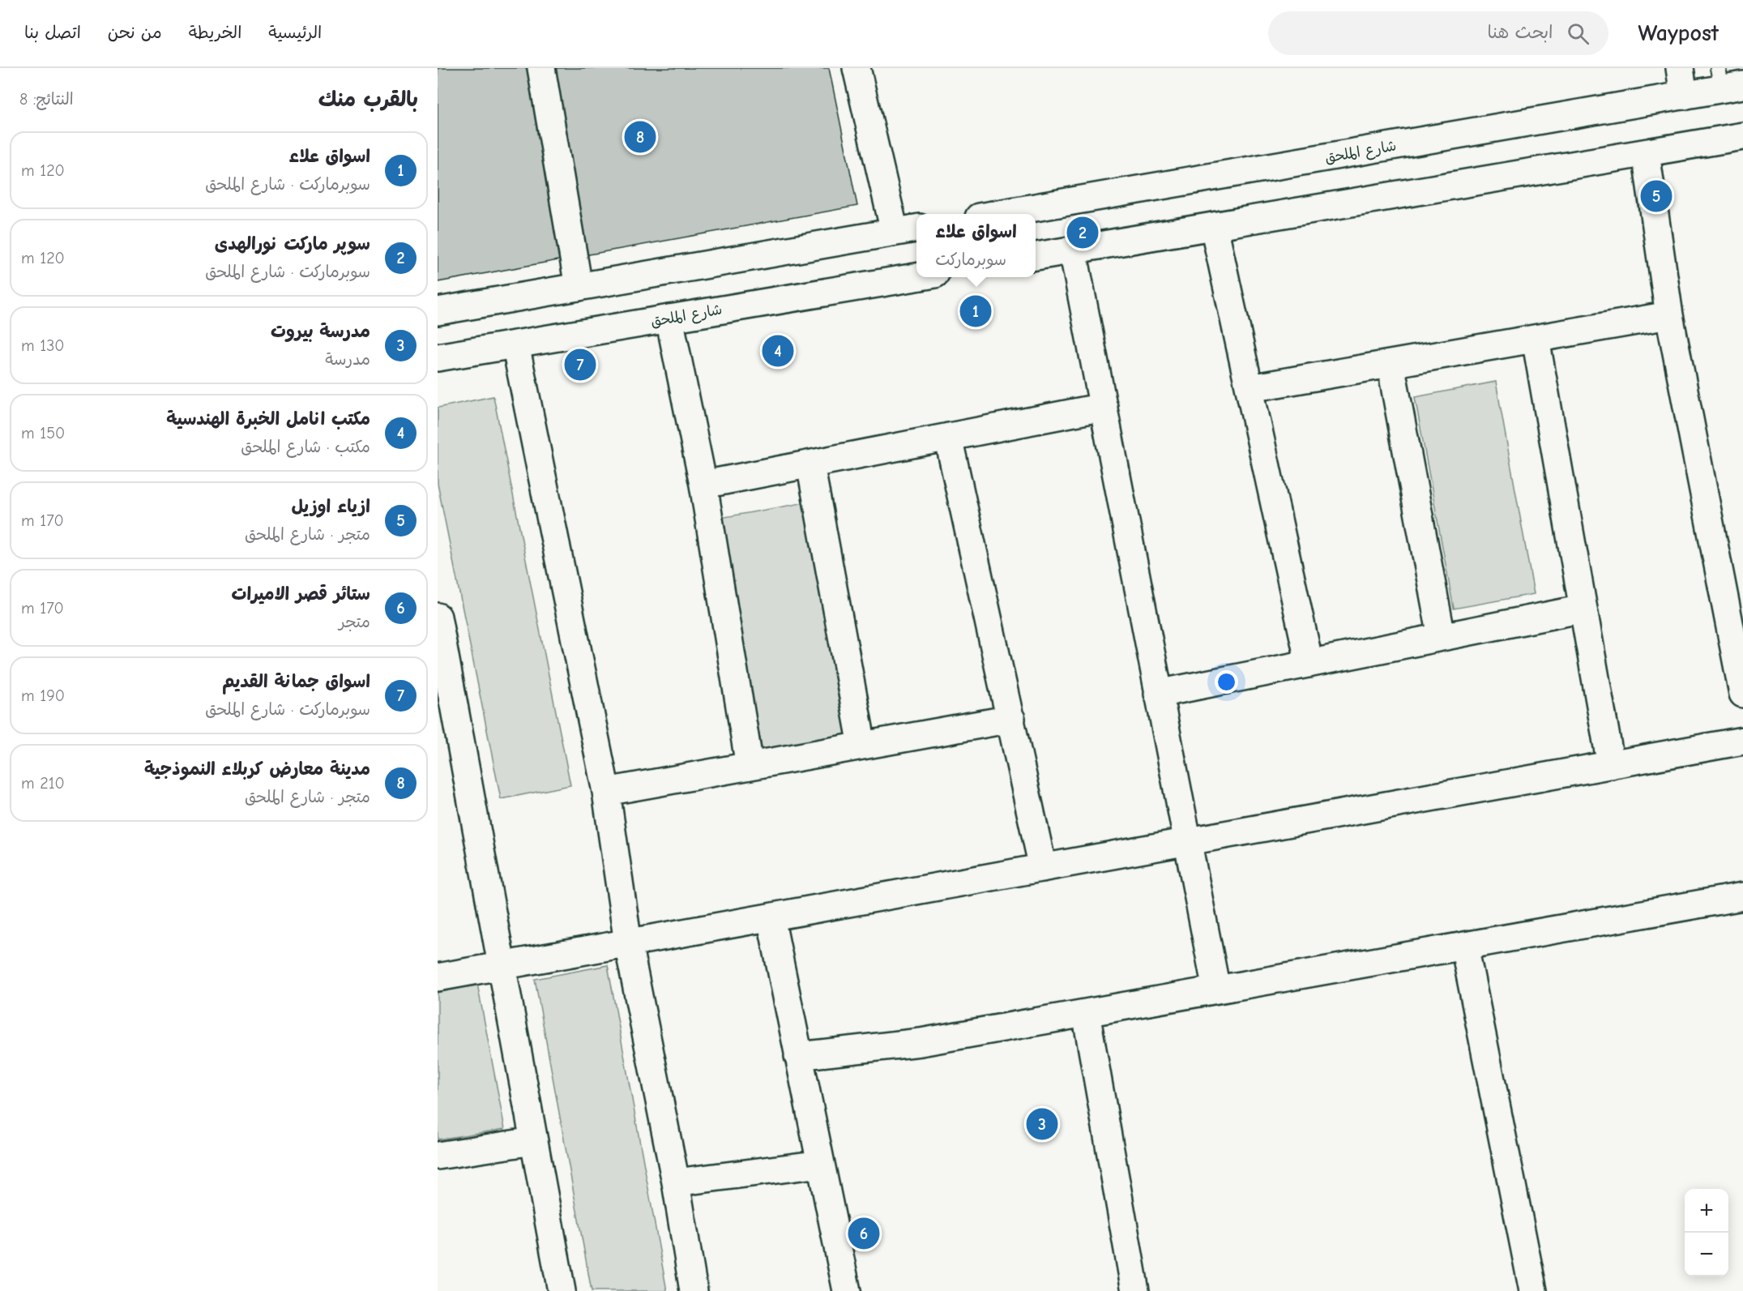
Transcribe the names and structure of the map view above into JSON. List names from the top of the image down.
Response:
{
  "streets": {
    "street": ["شارع الملحق"]
  },
  "page": {
    "header": "Waypost",
    "search": "ابحث هنا",
    "nav": [
      "الرئيسية",
      "الخريطة",
      "من نحن",
      "اتصل بنا"
    ],
    "heading": ["بالقرب منك", "النتائج: 8"],
    "pins": [
      "8",
      "5",
      "2",
      "1",
      "4",
      "7",
      "3",
      "6"
    ],
    "list": [
      {
        "mark": "1",
        "name": "اسواق علاء",
        "note": "سوبرماركت · شارع الملحق",
        "value": "120 m"
      },
      {
        "mark": "2",
        "name": "سوپر مارکت نورالهدی",
        "note": "سوبرماركت · شارع الملحق",
        "value": "120 m"
      },
      {
        "mark": "3",
        "name": "مدرسة بيروت",
        "note": "مدرسة",
        "value": "130 m"
      },
      {
        "mark": "4",
        "name": "مكتب انامل الخبرة الهندسية",
        "note": "مكتب · شارع الملحق",
        "value": "150 m"
      },
      {
        "mark": "5",
        "name": "ازياء اوزيل",
        "note": "متجر · شارع الملحق",
        "value": "170 m"
      },
      {
        "mark": "6",
        "name": "ستائر قصر الاميرات",
        "note": "متجر",
        "value": "170 m"
      },
      {
        "mark": "7",
        "name": "اسواق جمانة القديم",
        "note": "سوبرماركت · شارع الملحق",
        "value": "190 m"
      },
      {
        "mark": "8",
        "name": "مدينة معارض كربلاء النموذجية",
        "note": "متجر · شارع الملحق",
        "value": "210 m"
      }
    ],
    "popup": ["اسواق علاء", "سوبرماركت"],
    "map_buttons": ["+", "−"]
  }
}
